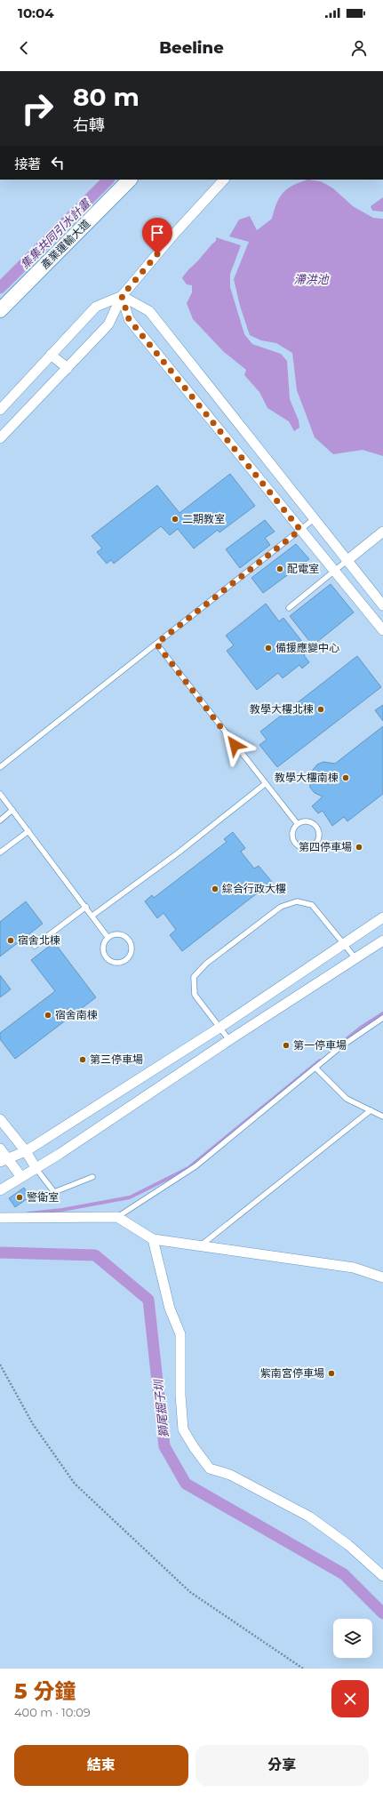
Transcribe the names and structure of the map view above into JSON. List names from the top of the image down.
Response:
{
  "streets": {
    "street": ["產業運輸大道"]
  },
  "water": ["集集共同引水計畫", "滯洪池", "獅尾掘子圳"],
  "places": [
    "二期教室",
    "配電室",
    "備援應變中心",
    "教學大樓北棟",
    "教學大樓南棟",
    "第四停車場",
    "綜合行政大樓",
    "宿舍北棟",
    "宿舍南棟",
    "第一停車場",
    "第三停車場",
    "警衛室",
    "紫南宮停車場"
  ],
  "page": {
    "status": "10:04",
    "header": "Beeline",
    "turn": ["80 m", "右轉"],
    "then": "接著",
    "heading": ["5 分鐘", "400 m · 10:09"],
    "buttons": ["結束", "分享"]
  }
}
